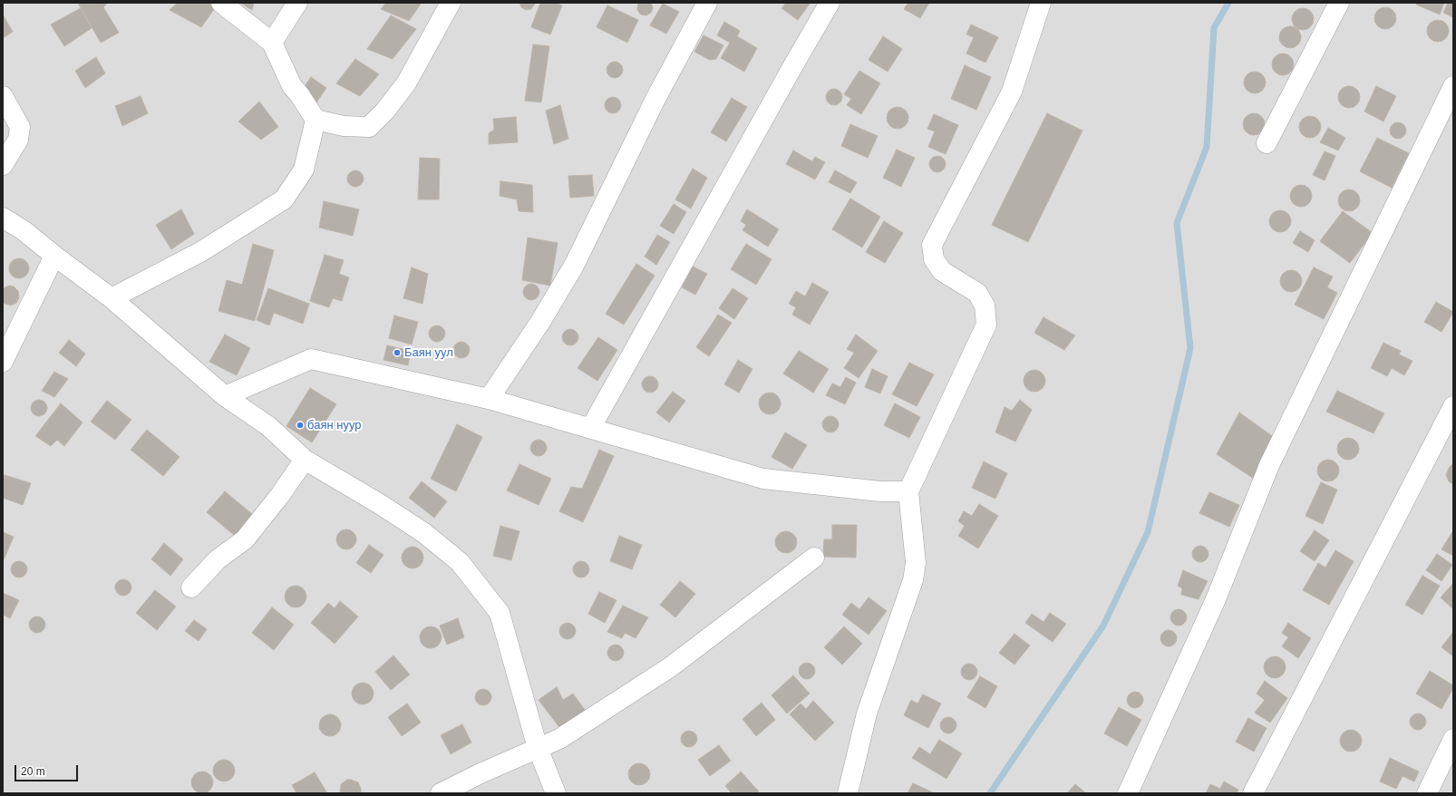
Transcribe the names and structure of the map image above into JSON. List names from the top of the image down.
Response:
{
  "places": ["Баян уул", "баян нуур"],
  "scale_bar": "20 m"
}
